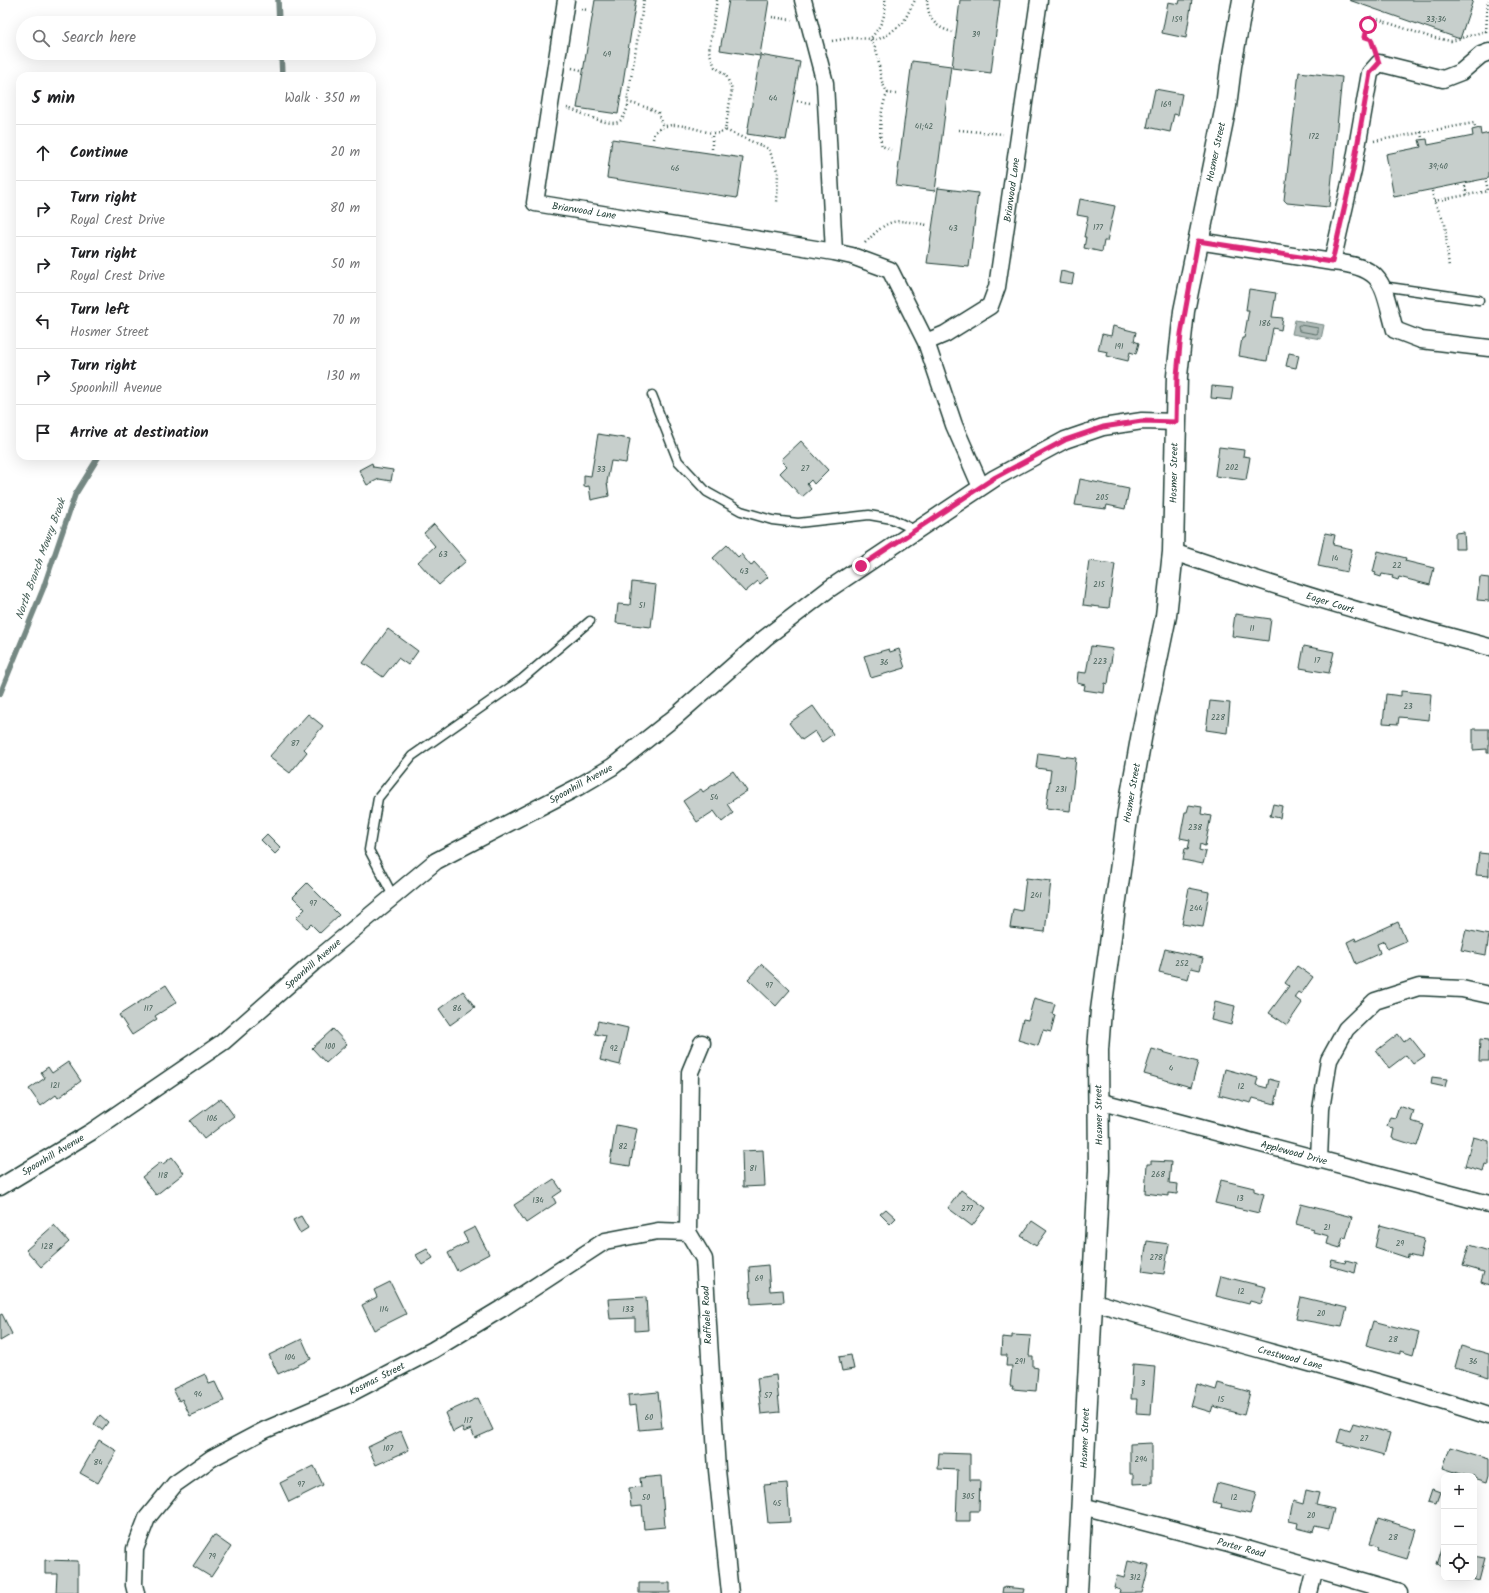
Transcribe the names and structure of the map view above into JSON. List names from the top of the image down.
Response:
{
  "streets": {
    "street": [
      "Hosmer Street",
      "Briarwood Lane",
      "Eager Court",
      "Spoonhill Avenue",
      "Applewood Drive",
      "Raffaele Road",
      "Crestwood Lane",
      "Kosmas Street",
      "Porter Road"
    ]
  },
  "crossings": [
    ["Hosmer Street", "Eager Court"],
    ["Hosmer Street", "Spoonhill Avenue"],
    ["Hosmer Street", "Applewood Drive"],
    ["Hosmer Street", "Crestwood Lane"],
    ["Hosmer Street", "Porter Road"],
    ["Briarwood Lane", "Spoonhill Avenue"],
    ["Raffaele Road", "Kosmas Street"]
  ],
  "water": ["North Branch Mowry Brook"],
  "house_numbers": [
    "159",
    "33;34",
    "39",
    "49",
    "44",
    "169",
    "41;42",
    "172",
    "39;40",
    "46",
    "177",
    "43",
    "186",
    "191",
    "202",
    "27",
    "33",
    "205",
    "63",
    "14",
    "22",
    "43",
    "215",
    "51",
    "11",
    "17",
    "223",
    "36",
    "23",
    "228",
    "87",
    "231",
    "54",
    "238",
    "241",
    "97",
    "244",
    "252",
    "97",
    "117",
    "86",
    "100",
    "92",
    "4",
    "121",
    "12",
    "106",
    "82",
    "81",
    "268",
    "118",
    "13",
    "134",
    "277",
    "21",
    "29",
    "128",
    "278",
    "69",
    "12",
    "114",
    "133",
    "20",
    "28",
    "104",
    "291",
    "36",
    "3",
    "94",
    "57",
    "15",
    "60",
    "117",
    "27",
    "107",
    "294",
    "84",
    "97",
    "305",
    "50",
    "12",
    "45",
    "20",
    "28",
    "79",
    "312"
  ],
  "page": {
    "search": "Search here",
    "heading": ["5 min", "Walk · 350 m"],
    "list": [
      ["Continue", "20 m"],
      ["Turn right", "Royal Crest Drive", "80 m"],
      ["Turn right", "Royal Crest Drive", "50 m"],
      ["Turn left", "Hosmer Street", "70 m"],
      ["Turn right", "Spoonhill Avenue", "130 m"],
      "Arrive at destination"
    ],
    "map_buttons": ["+", "−"]
  }
}
